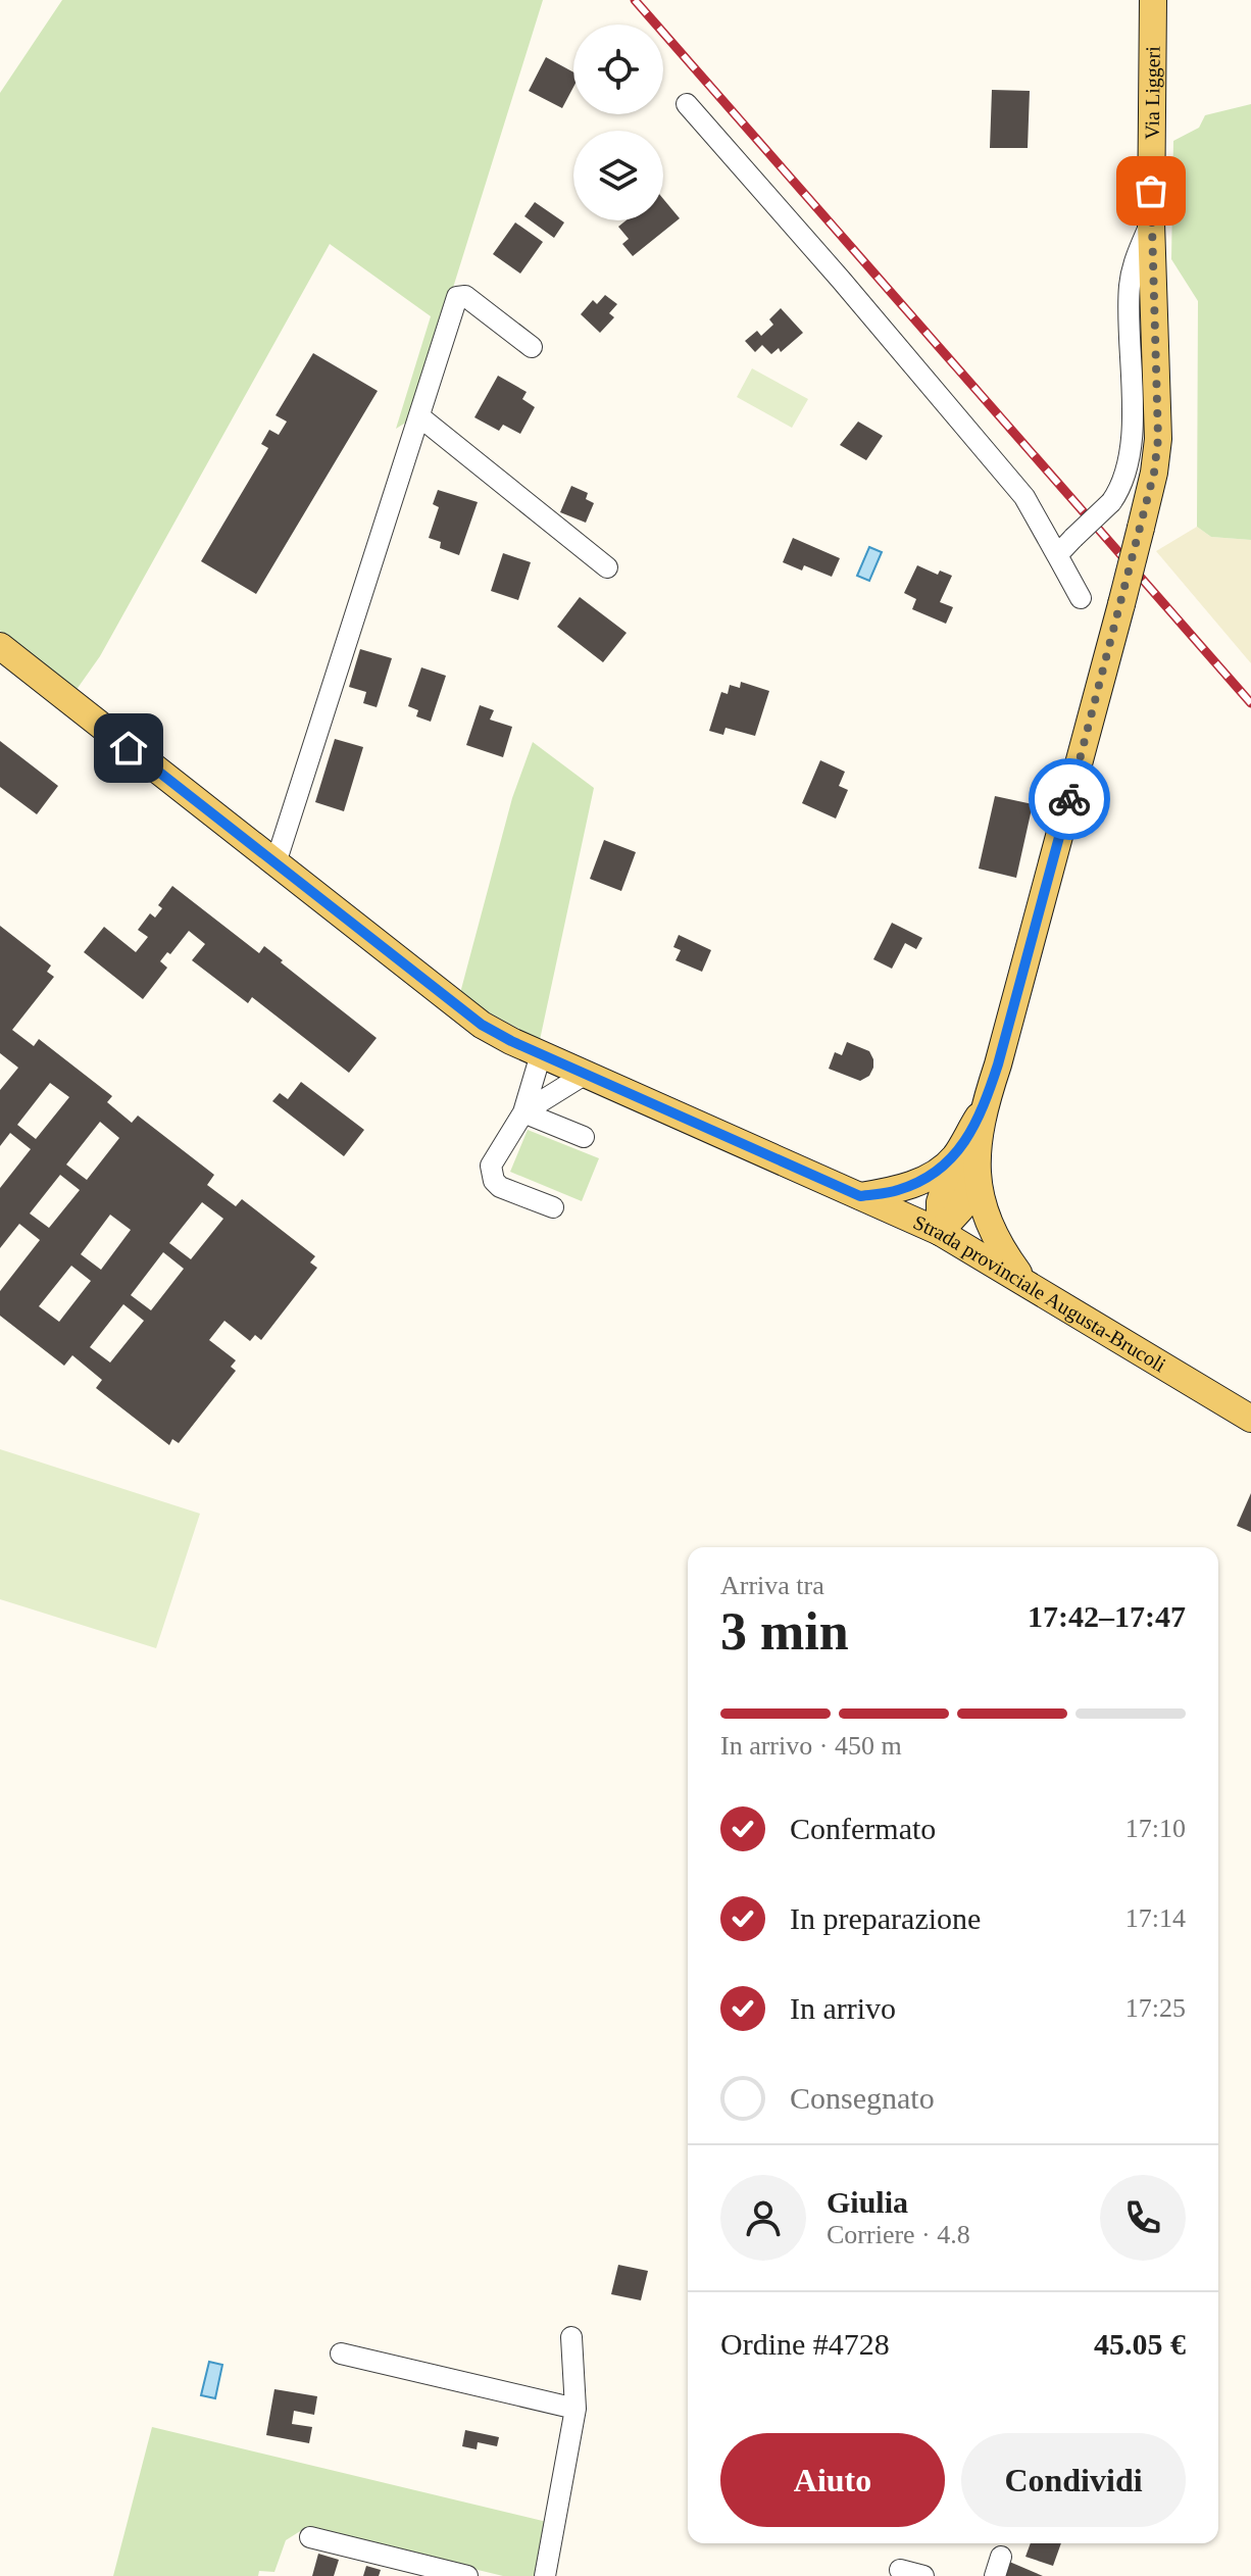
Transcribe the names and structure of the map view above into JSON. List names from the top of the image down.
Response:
{
  "streets": {
    "main road": ["Via Liggeri", "Strada provinciale Augusta-Brucoli"]
  },
  "page": {
    "heading": ["3 min", "Arriva tra", "17:42–17:47"],
    "panel": [
      "Giulia",
      "Corriere · 4.8",
      "Ordine #4728",
      "45.05 €"
    ],
    "bar": "In arrivo · 450 m",
    "list": [
      ["Confermato", "17:10"],
      ["In preparazione", "17:14"],
      ["In arrivo", "17:25"],
      "Consegnato"
    ],
    "buttons": ["Aiuto", "Condividi"]
  }
}
